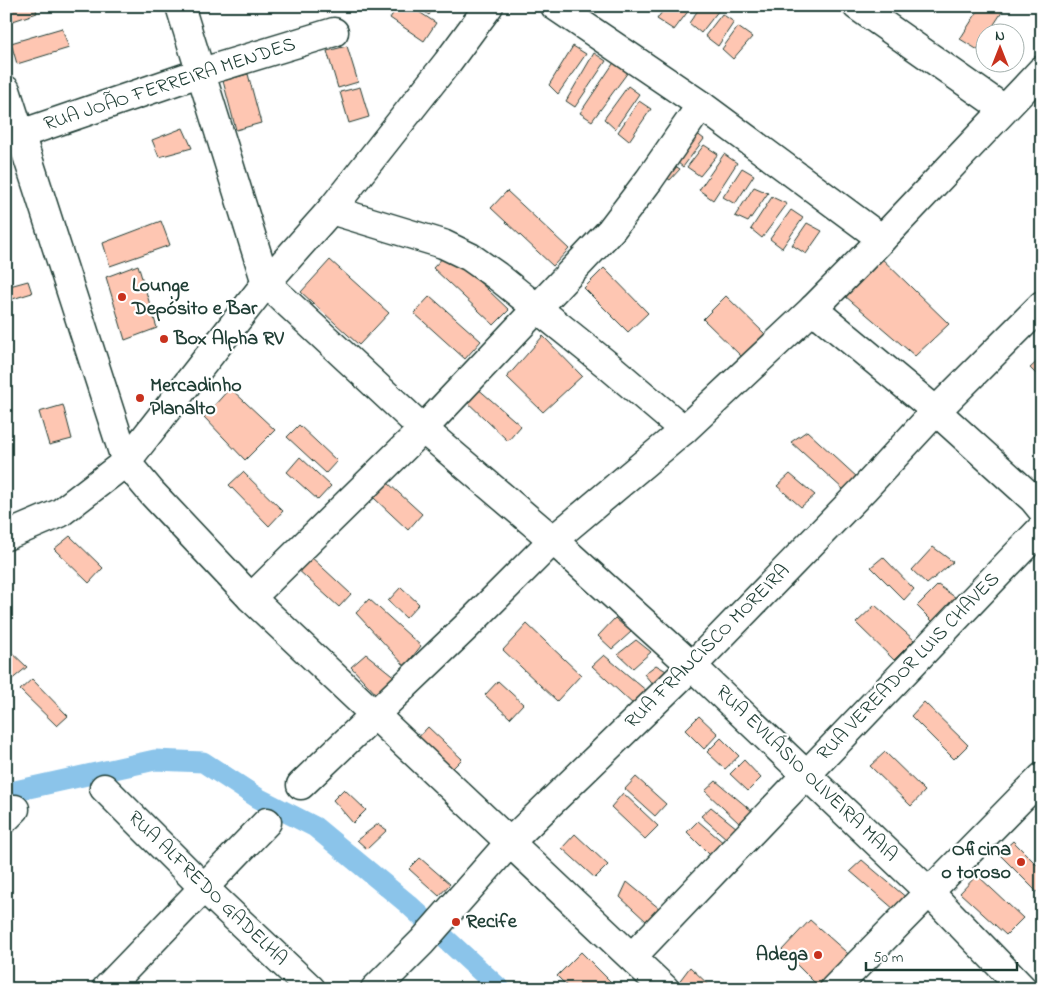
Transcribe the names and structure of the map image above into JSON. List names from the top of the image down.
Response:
{
  "streets": {
    "street": [
      "RUA JOÃO FERREIRA MENDES",
      "RUA FRANCISCO MOREIRA",
      "RUA VEREADOR LUIS CHAVES",
      "RUA EVILÁSIO OLIVEIRA MAIA",
      "RUA ALFREDO GADELHA"
    ]
  },
  "crossings": [
    ["RUA FRANCISCO MOREIRA", "RUA EVILÁSIO OLIVEIRA MAIA"],
    ["RUA VEREADOR LUIS CHAVES", "RUA EVILÁSIO OLIVEIRA MAIA"]
  ],
  "places": [
    "Lounge Depósito e Bar",
    "Box Alpha RV",
    "Mercadinho Planalto",
    "Oficina o toroso",
    "Recife",
    "Adega"
  ],
  "scale_bar": "50 m",
  "north": "top"
}
